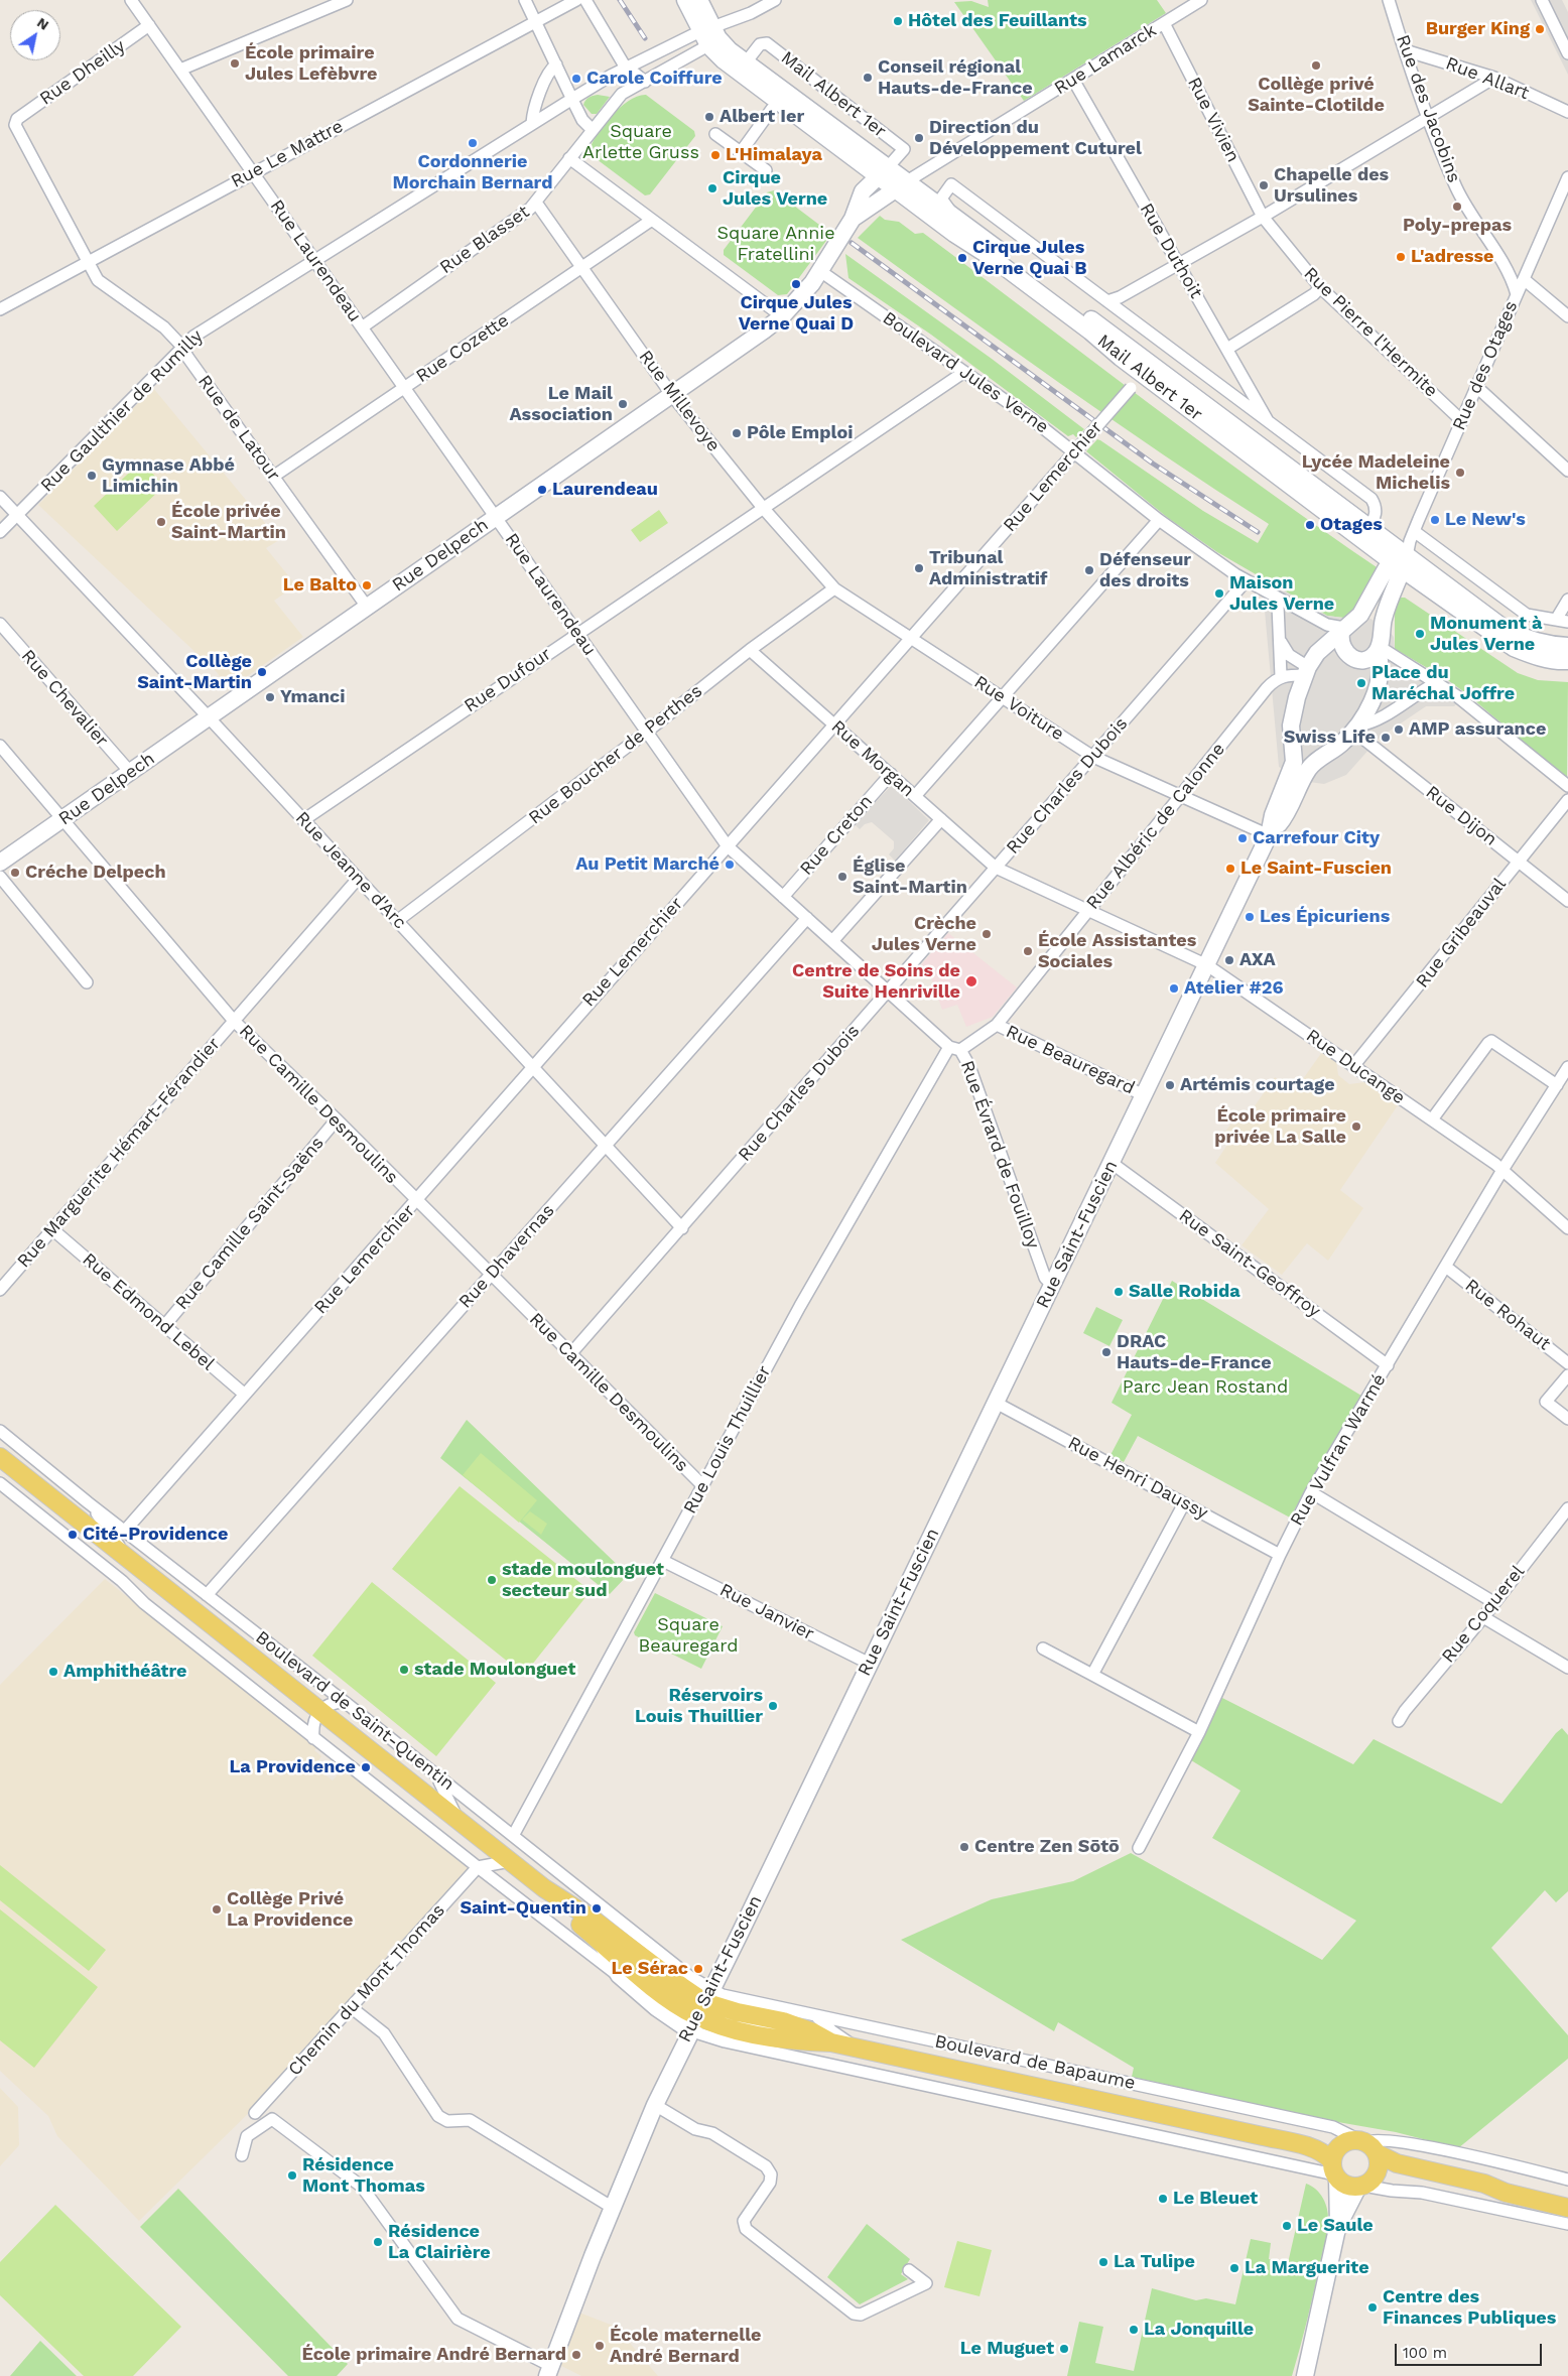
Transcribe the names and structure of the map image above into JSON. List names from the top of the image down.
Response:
{
  "streets": {
    "main road": [
      "Mail Albert 1er",
      "Rue Delpech",
      "Rue Saint-Fuscien",
      "Boulevard de Saint-Quentin",
      "Boulevard de Bapaume"
    ],
    "street": [
      "Rue Lamarck",
      "Rue Dheilly",
      "Rue Allart",
      "Rue des Jacobins",
      "Rue Vivien",
      "Rue Le Mattre",
      "Rue Blasset",
      "Rue Duthoit",
      "Rue Laurendeau",
      "Rue Pierre l'Hermite",
      "Rue Cozette",
      "Rue des Otages",
      "Boulevard Jules Verne",
      "Rue Millevoye",
      "Rue Gaulthier de Rumilly",
      "Rue de Latour",
      "Rue Lemerchier",
      "Rue Dufour",
      "Rue Chevalier",
      "Rue Voiture",
      "Rue Boucher de Perthes",
      "Rue Morgan",
      "Rue Charles Dubois",
      "Rue Dijon",
      "Rue Albéric de Calonne",
      "Rue Creton",
      "Rue Jeanne d'Arc",
      "Rue Gribeauval",
      "Rue Beauregard",
      "Rue Ducange",
      "Rue Camille Desmoulins",
      "Rue Marguerite Hémart-Férandier",
      "Rue Évrard de Fouilloy",
      "Rue Camille Saint-Saëns",
      "Rue Dhavernas",
      "Rue Saint-Geoffroy",
      "Rue Edmond Lebel",
      "Rue Rohaut",
      "Rue Louis Thuillier",
      "Rue Vulfran Warmé",
      "Rue Henri Daussy",
      "Rue Janvier",
      "Rue Coquerel",
      "Chemin du Mont Thomas"
    ]
  },
  "crossings": [
    ["Rue Lamarck", "Mail Albert 1er"],
    ["Rue Lamarck", "Rue Vivien"],
    ["Rue Lamarck", "Rue Duthoit"],
    ["Rue Lamarck", "Rue Delpech"],
    ["Rue Dheilly", "Rue Laurendeau"],
    ["Rue Dheilly", "Rue de Latour"],
    ["Rue Allart", "Rue des Jacobins"],
    ["Mail Albert 1er", "Rue Blasset"],
    ["Mail Albert 1er", "Rue Duthoit"],
    ["Mail Albert 1er", "Rue des Otages"],
    ["Mail Albert 1er", "Rue Gaulthier de Rumilly"],
    ["Mail Albert 1er", "Rue Lemerchier"],
    ["Mail Albert 1er", "Rue Delpech"],
    ["Rue des Jacobins", "Rue des Otages"],
    ["Rue Vivien", "Rue Pierre l'Hermite"],
    ["Rue Le Mattre", "Rue Laurendeau"],
    ["Rue Le Mattre", "Rue de Latour"],
    ["Rue Blasset", "Rue Laurendeau"],
    ["Rue Blasset", "Rue Millevoye"],
    ["Rue Blasset", "Rue Gaulthier de Rumilly"],
    ["Rue Laurendeau", "Rue Cozette"],
    ["Rue Laurendeau", "Rue Gaulthier de Rumilly"],
    ["Rue Laurendeau", "Rue Lemerchier"],
    ["Rue Laurendeau", "Rue Delpech"],
    ["Rue Laurendeau", "Rue Dufour"],
    ["Rue Laurendeau", "Rue Boucher de Perthes"],
    ["Rue Laurendeau", "Rue Charles Dubois"],
    ["Rue Laurendeau", "Rue Albéric de Calonne"],
    ["Rue Laurendeau", "Rue Creton"],
    ["Rue Laurendeau", "Rue Évrard de Fouilloy"],
    ["Rue Laurendeau", "Rue Dhavernas"],
    ["Rue Laurendeau", "Rue Louis Thuillier"],
    ["Rue Pierre l'Hermite", "Rue des Otages"],
    ["Rue Cozette", "Rue Millevoye"],
    ["Rue Cozette", "Rue de Latour"],
    ["Boulevard Jules Verne", "Rue Lemerchier"],
    ["Boulevard Jules Verne", "Rue Delpech"],
    ["Boulevard Jules Verne", "Rue Dufour"],
    ["Boulevard Jules Verne", "Rue Charles Dubois"],
    ["Rue Millevoye", "Rue Delpech"],
    ["Rue Millevoye", "Rue Dufour"],
    ["Rue Millevoye", "Rue Voiture"],
    ["Rue Millevoye", "Rue Boucher de Perthes"],
    ["Rue Gaulthier de Rumilly", "Rue de Latour"],
    ["Rue Gaulthier de Rumilly", "Rue Jeanne d'Arc"],
    ["Rue de Latour", "Rue Delpech"],
    ["Rue Lemerchier", "Rue Voiture"],
    ["Rue Lemerchier", "Rue Morgan"],
    ["Rue Lemerchier", "Rue Jeanne d'Arc"],
    ["Rue Lemerchier", "Rue Camille Desmoulins"],
    ["Rue Lemerchier", "Rue Edmond Lebel"],
    ["Rue Lemerchier", "Boulevard de Saint-Quentin"],
    ["Rue Delpech", "Rue Chevalier"],
    ["Rue Delpech", "Rue Jeanne d'Arc"],
    ["Rue Delpech", "Rue Camille Desmoulins"],
    ["Rue Dufour", "Rue Jeanne d'Arc"],
    ["Rue Voiture", "Rue Boucher de Perthes"],
    ["Rue Voiture", "Rue Charles Dubois"],
    ["Rue Voiture", "Rue Albéric de Calonne"],
    ["Rue Voiture", "Rue Saint-Fuscien"],
    ["Rue Boucher de Perthes", "Rue Morgan"],
    ["Rue Boucher de Perthes", "Rue Jeanne d'Arc"],
    ["Rue Morgan", "Rue Charles Dubois"],
    ["Rue Morgan", "Rue Albéric de Calonne"],
    ["Rue Morgan", "Rue Creton"],
    ["Rue Morgan", "Rue Ducange"],
    ["Rue Charles Dubois", "Rue Jeanne d'Arc"],
    ["Rue Charles Dubois", "Rue Camille Desmoulins"],
    ["Rue Dijon", "Rue Gribeauval"],
    ["Rue Albéric de Calonne", "Rue Beauregard"],
    ["Rue Albéric de Calonne", "Rue Ducange"],
    ["Rue Albéric de Calonne", "Rue Évrard de Fouilloy"],
    ["Rue Albéric de Calonne", "Rue Louis Thuillier"],
    ["Rue Jeanne d'Arc", "Rue Marguerite Hémart-Férandier"],
    ["Rue Jeanne d'Arc", "Rue Dhavernas"],
    ["Rue Gribeauval", "Rue Ducange"],
    ["Rue Beauregard", "Rue Saint-Fuscien"],
    ["Rue Ducange", "Rue Saint-Fuscien"],
    ["Rue Ducange", "Rue Vulfran Warmé"],
    ["Rue Camille Desmoulins", "Rue Marguerite Hémart-Férandier"],
    ["Rue Camille Desmoulins", "Rue Camille Saint-Saëns"],
    ["Rue Camille Desmoulins", "Rue Dhavernas"],
    ["Rue Camille Desmoulins", "Rue Louis Thuillier"],
    ["Rue Marguerite Hémart-Férandier", "Rue Edmond Lebel"],
    ["Rue Évrard de Fouilloy", "Rue Saint-Fuscien"],
    ["Rue Évrard de Fouilloy", "Rue Louis Thuillier"],
    ["Rue Camille Saint-Saëns", "Rue Edmond Lebel"],
    ["Rue Saint-Fuscien", "Rue Saint-Geoffroy"],
    ["Rue Saint-Fuscien", "Rue Henri Daussy"],
    ["Rue Saint-Fuscien", "Rue Janvier"],
    ["Rue Saint-Fuscien", "Boulevard de Saint-Quentin"],
    ["Rue Saint-Fuscien", "Boulevard de Bapaume"],
    ["Rue Dhavernas", "Boulevard de Saint-Quentin"],
    ["Rue Saint-Geoffroy", "Rue Vulfran Warmé"],
    ["Rue Rohaut", "Rue Vulfran Warmé"],
    ["Rue Louis Thuillier", "Rue Janvier"],
    ["Rue Louis Thuillier", "Boulevard de Saint-Quentin"],
    ["Rue Vulfran Warmé", "Rue Henri Daussy"],
    ["Boulevard de Saint-Quentin", "Boulevard de Bapaume"]
  ],
  "parks": [
    "Square Arlette Gruss",
    "Square Annie Fratellini",
    "Parc Jean Rostand",
    "Square Beauregard"
  ],
  "places": [
    "Hôtel des Feuillants",
    "Burger King",
    "École primaire Jules Lefèbvre",
    "Collège privé Sainte-Clotilde",
    "Conseil régional Hauts-de-France",
    "Carole Coiffure",
    "Albert Ier",
    "Direction du Développement Cuturel",
    "Cordonnerie Morchain Bernard",
    "L'Himalaya",
    "Chapelle des Ursulines",
    "Cirque Jules Verne",
    "Poly-prepas",
    "L'adresse",
    "Cirque Jules Verne Quai B",
    "Cirque Jules Verne Quai D",
    "Le Mail Association",
    "Pôle Emploi",
    "Lycée Madeleine Michelis",
    "Gymnase Abbé Limichin",
    "Laurendeau",
    "Le New's",
    "École privée Saint-Martin",
    "Otages",
    "Tribunal Administratif",
    "Défenseur des droits",
    "Le Balto",
    "Maison Jules Verne",
    "Monument à Jules Verne",
    "Collège Saint-Martin",
    "Place du Maréchal Joffre",
    "Ymanci",
    "AMP assurance",
    "Swiss Life",
    "Carrefour City",
    "Au Petit Marché",
    "Le Saint-Fuscien",
    "Créche Delpech",
    "Église Saint-Martin",
    "Les Épicuriens",
    "Crèche Jules Verne",
    "École Assistantes Sociales",
    "AXA",
    "Centre de Soins de Suite Henriville",
    "Atelier #26",
    "Artémis courtage",
    "École primaire privée La Salle",
    "Salle Robida",
    "DRAC Hauts-de-France",
    "Cité-Providence",
    "stade moulonguet secteur sud",
    "stade Moulonguet",
    "Amphithéâtre",
    "Réservoirs Louis Thuillier",
    "La Providence",
    "Centre Zen Sōtō",
    "Saint-Quentin",
    "Collège Privé La Providence",
    "Le Sérac",
    "Résidence Mont Thomas",
    "Le Bleuet",
    "Le Saule",
    "Résidence La Clairière",
    "La Tulipe",
    "La Marguerite",
    "Centre des Finances Publiques",
    "La Jonquille",
    "École maternelle André Bernard",
    "Le Muguet",
    "École primaire André Bernard"
  ],
  "scale_bar": "100 m",
  "north": "top right"
}
